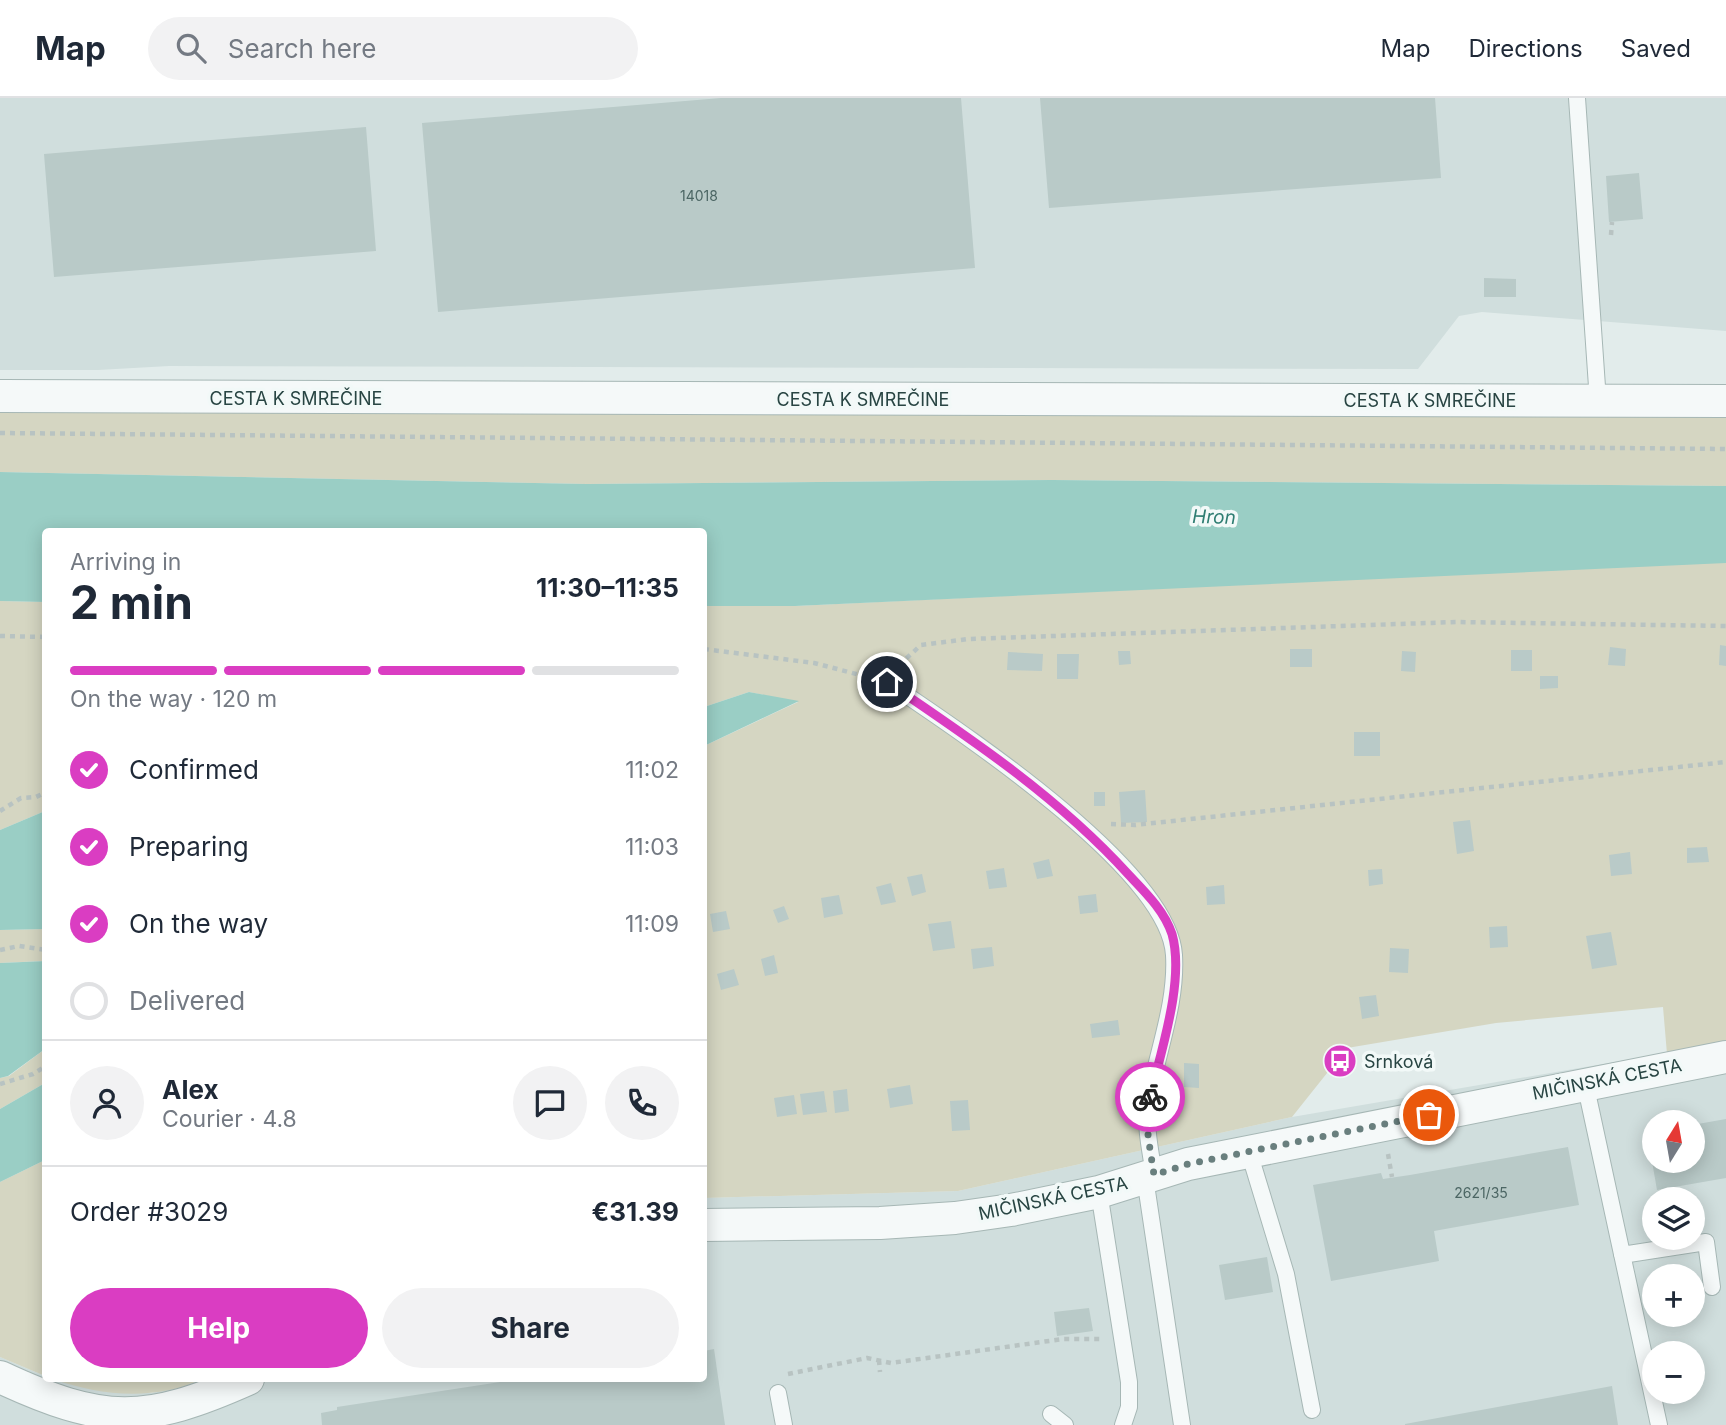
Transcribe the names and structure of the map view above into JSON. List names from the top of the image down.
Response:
{
  "streets": {
    "street": ["CESTA K SMREČINE", "MIČINSKÁ CESTA"]
  },
  "water": ["Hron"],
  "places": {
    "bus stop": ["Srnková"]
  },
  "house_numbers": ["14018", "2621/35"],
  "north": "top",
  "page": {
    "header": "Map",
    "search": "Search here",
    "nav": ["Map", "Directions", "Saved"],
    "heading": ["2 min", "Arriving in", "11:30–11:35"],
    "panel": [
      "Alex",
      "Courier · 4.8",
      "Order #3029",
      "€31.39"
    ],
    "bar": "On the way · 120 m",
    "list": [
      ["Confirmed", "11:02"],
      ["Preparing", "11:03"],
      ["On the way", "11:09"],
      "Delivered"
    ],
    "map_buttons": ["+", "−"],
    "buttons": ["Help", "Share"]
  }
}
